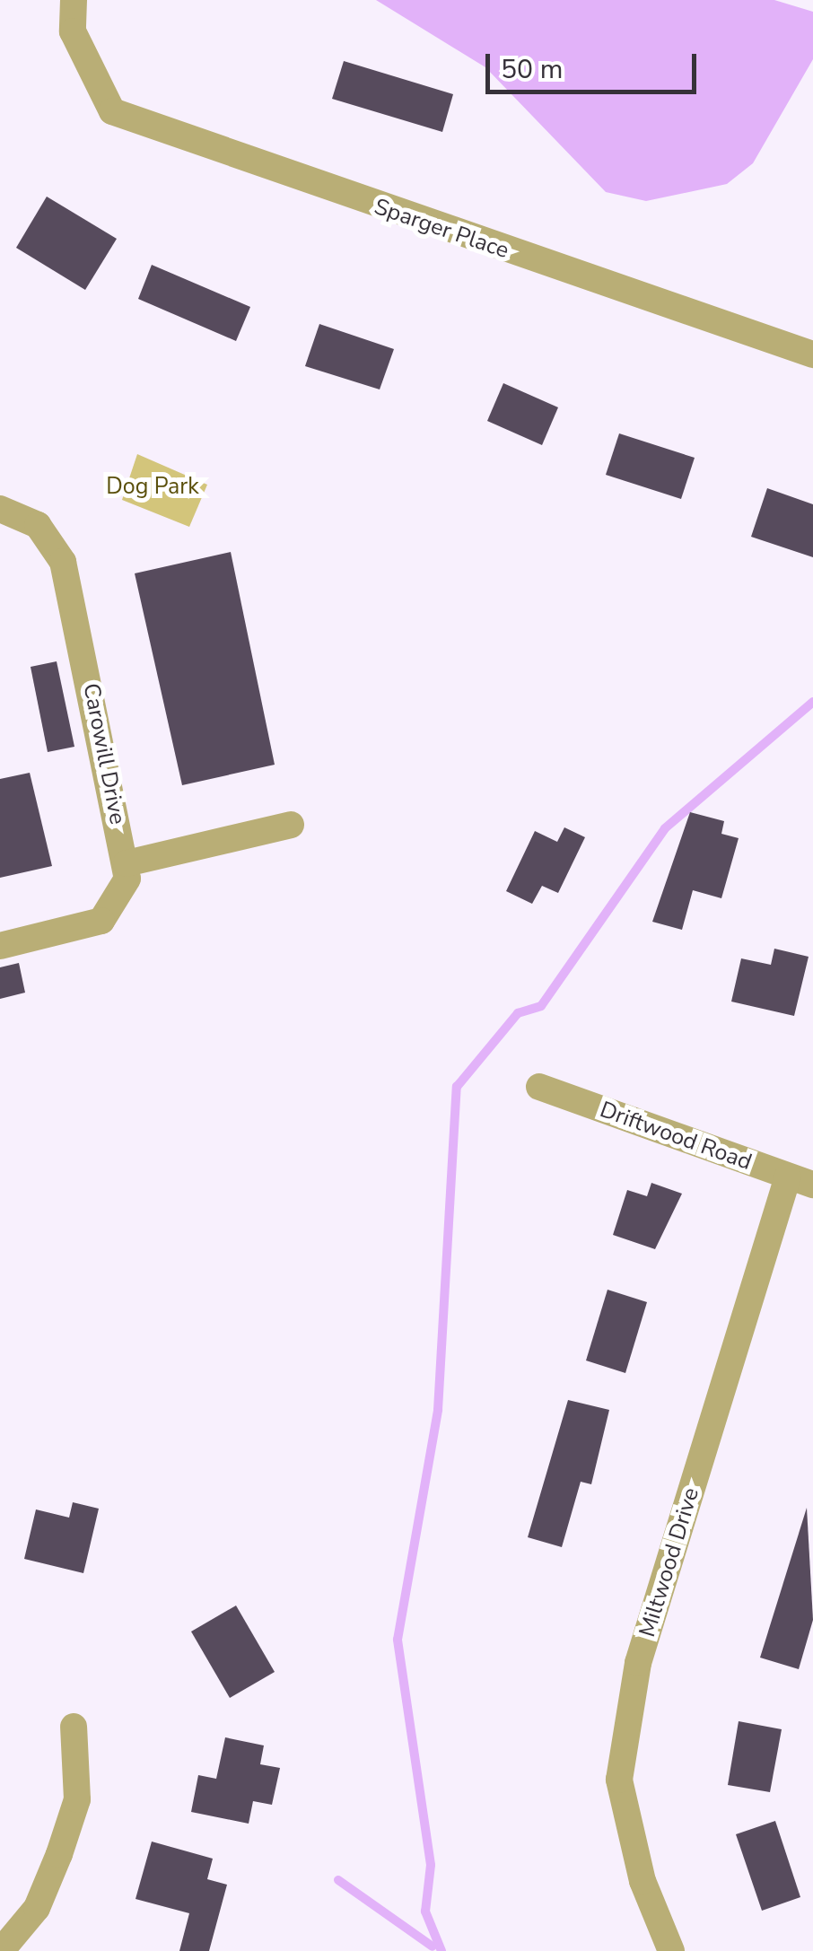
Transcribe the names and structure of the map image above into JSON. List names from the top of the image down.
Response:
{
  "streets": {
    "street": [
      "Sparger Place",
      "Carowill Drive",
      "Driftwood Road",
      "Miltwood Drive"
    ]
  },
  "crossings": [
    ["Driftwood Road", "Miltwood Drive"]
  ],
  "parks": ["Dog Park"],
  "scale_bar": "50 m"
}
